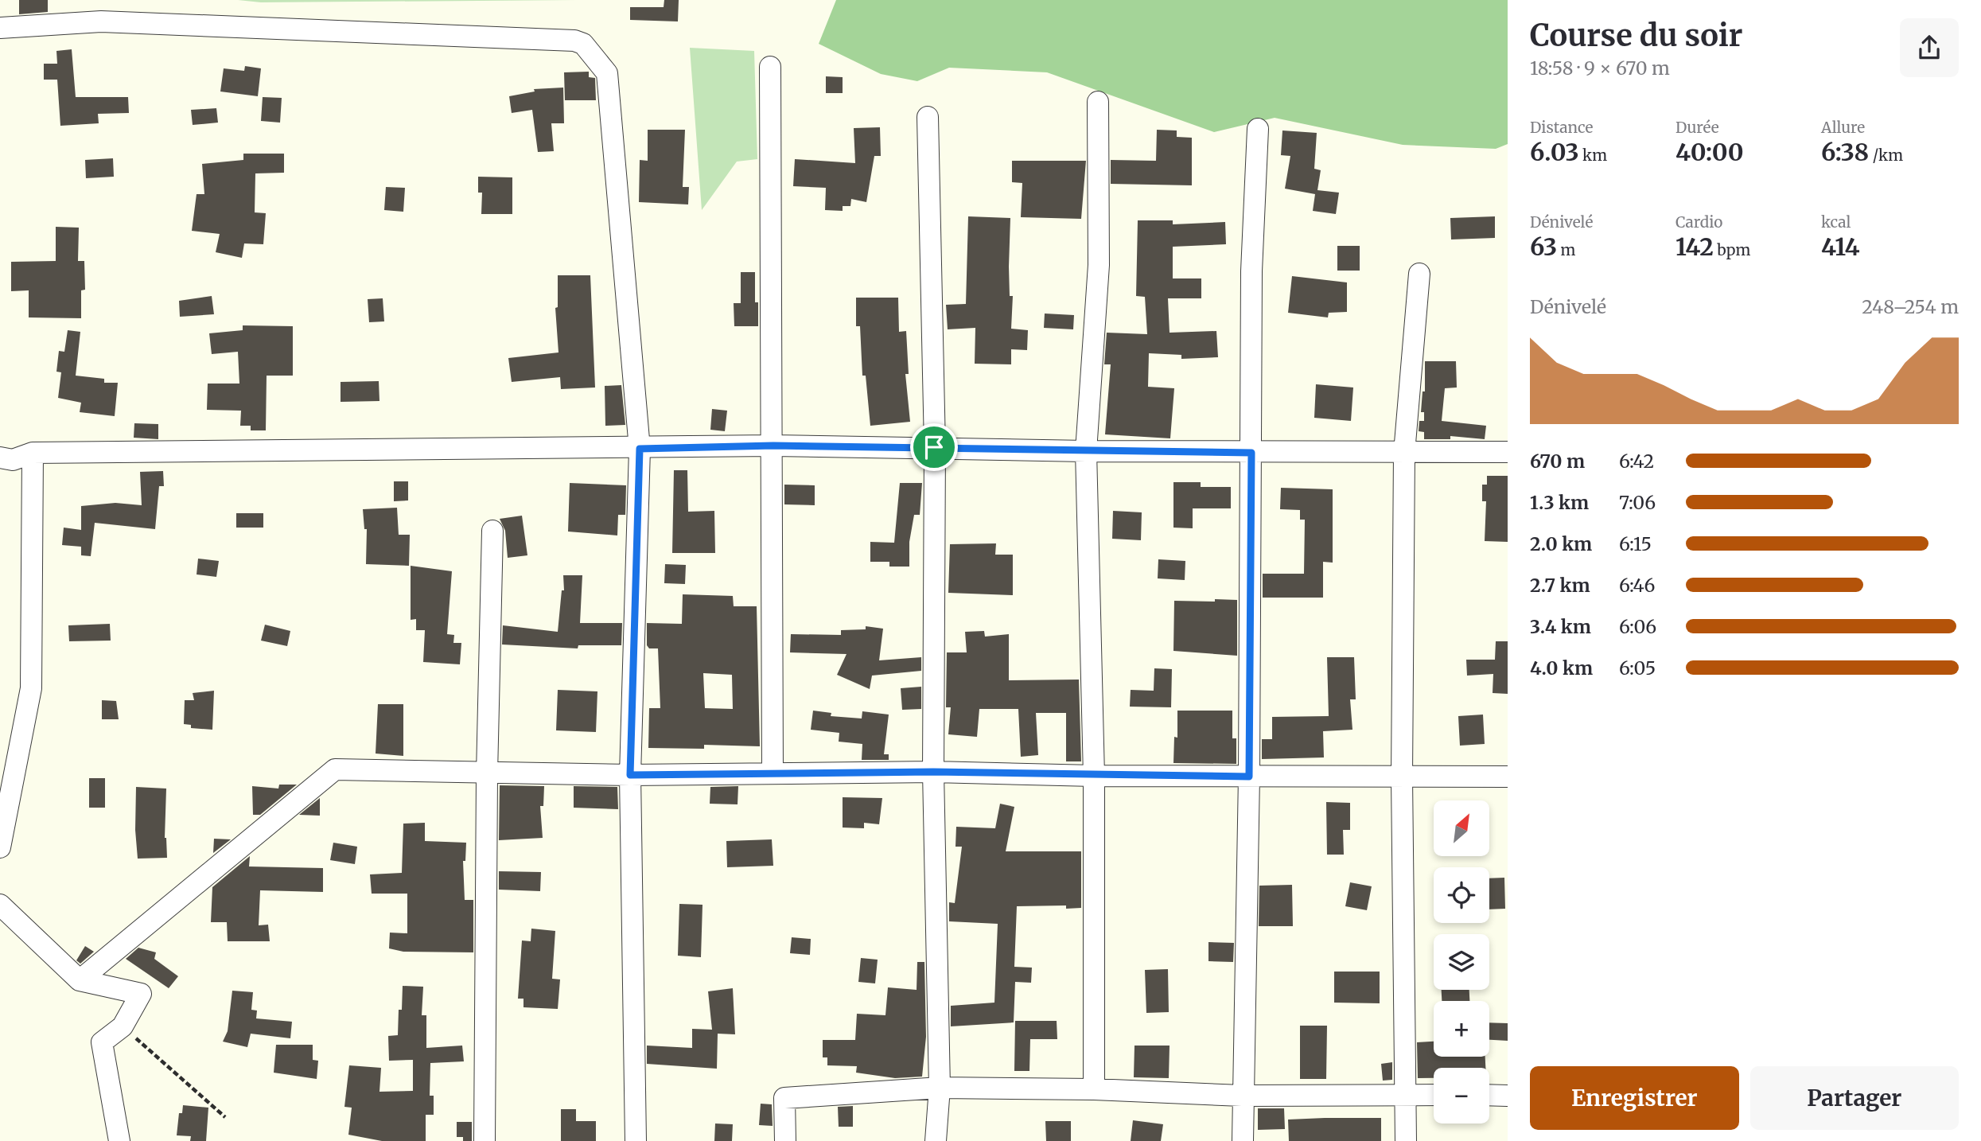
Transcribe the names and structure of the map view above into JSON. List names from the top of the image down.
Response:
{
  "north": "top right",
  "page": {
    "heading": ["Course du soir", "18:58 · 9 × 670 m"],
    "stats": [
      ["Distance", "6.03 km"],
      ["Durée", "40:00"],
      ["Allure", "6:38 /km"],
      ["Dénivelé", "63 m"],
      ["Cardio", "142 bpm"],
      ["kcal", "414"]
    ],
    "chart": ["Dénivelé", "248–254 m"],
    "list": [
      {
        "name": "670 m",
        "note": "6:42"
      },
      {
        "name": "1.3 km",
        "note": "7:06"
      },
      {
        "name": "2.0 km",
        "note": "6:15"
      },
      {
        "name": "2.7 km",
        "note": "6:46"
      },
      {
        "name": "3.4 km",
        "note": "6:06"
      },
      {
        "name": "4.0 km",
        "note": "6:05"
      }
    ],
    "map_buttons": ["+", "−"],
    "buttons": ["Enregistrer", "Partager"]
  }
}
